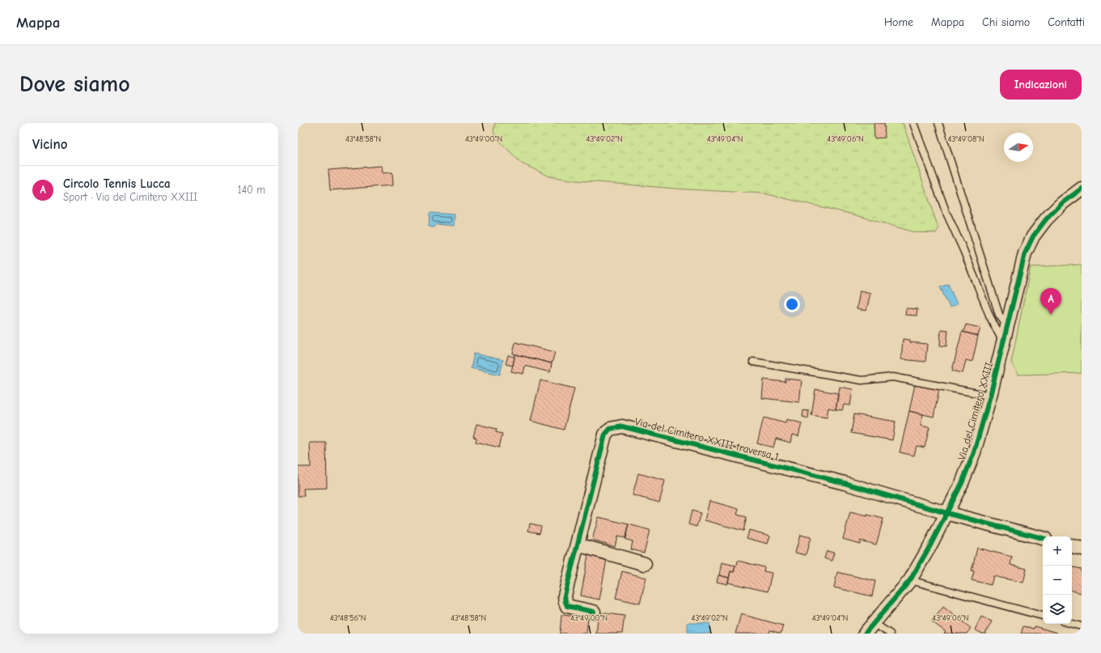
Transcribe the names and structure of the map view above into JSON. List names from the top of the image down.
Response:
{
  "streets": {
    "street": ["Via del Cimitero XXIII", "Via del Cimitero XXIII traversa 1"]
  },
  "crossings": [
    ["Via del Cimitero XXIII", "Via del Cimitero XXIII traversa 1"]
  ],
  "north": "right",
  "page": {
    "header": "Mappa",
    "nav": [
      "Home",
      "Mappa",
      "Chi siamo",
      "Contatti"
    ],
    "buttons": "Indicazioni",
    "title": "Dove siamo",
    "heading": "Vicino",
    "list": [
      {
        "mark": "A",
        "name": "Circolo Tennis Lucca",
        "note": "Sport · Via del Cimitero XXIII",
        "value": "140 m"
      }
    ],
    "pins": "A",
    "map_buttons": ["+", "−"]
  },
  "coordinates": [
    "43°48'58\"N",
    "43°49'00\"N",
    "43°49'02\"N",
    "43°49'04\"N",
    "43°49'06\"N",
    "43°49'08\"N",
    "43°48'56\"N"
  ]
}
